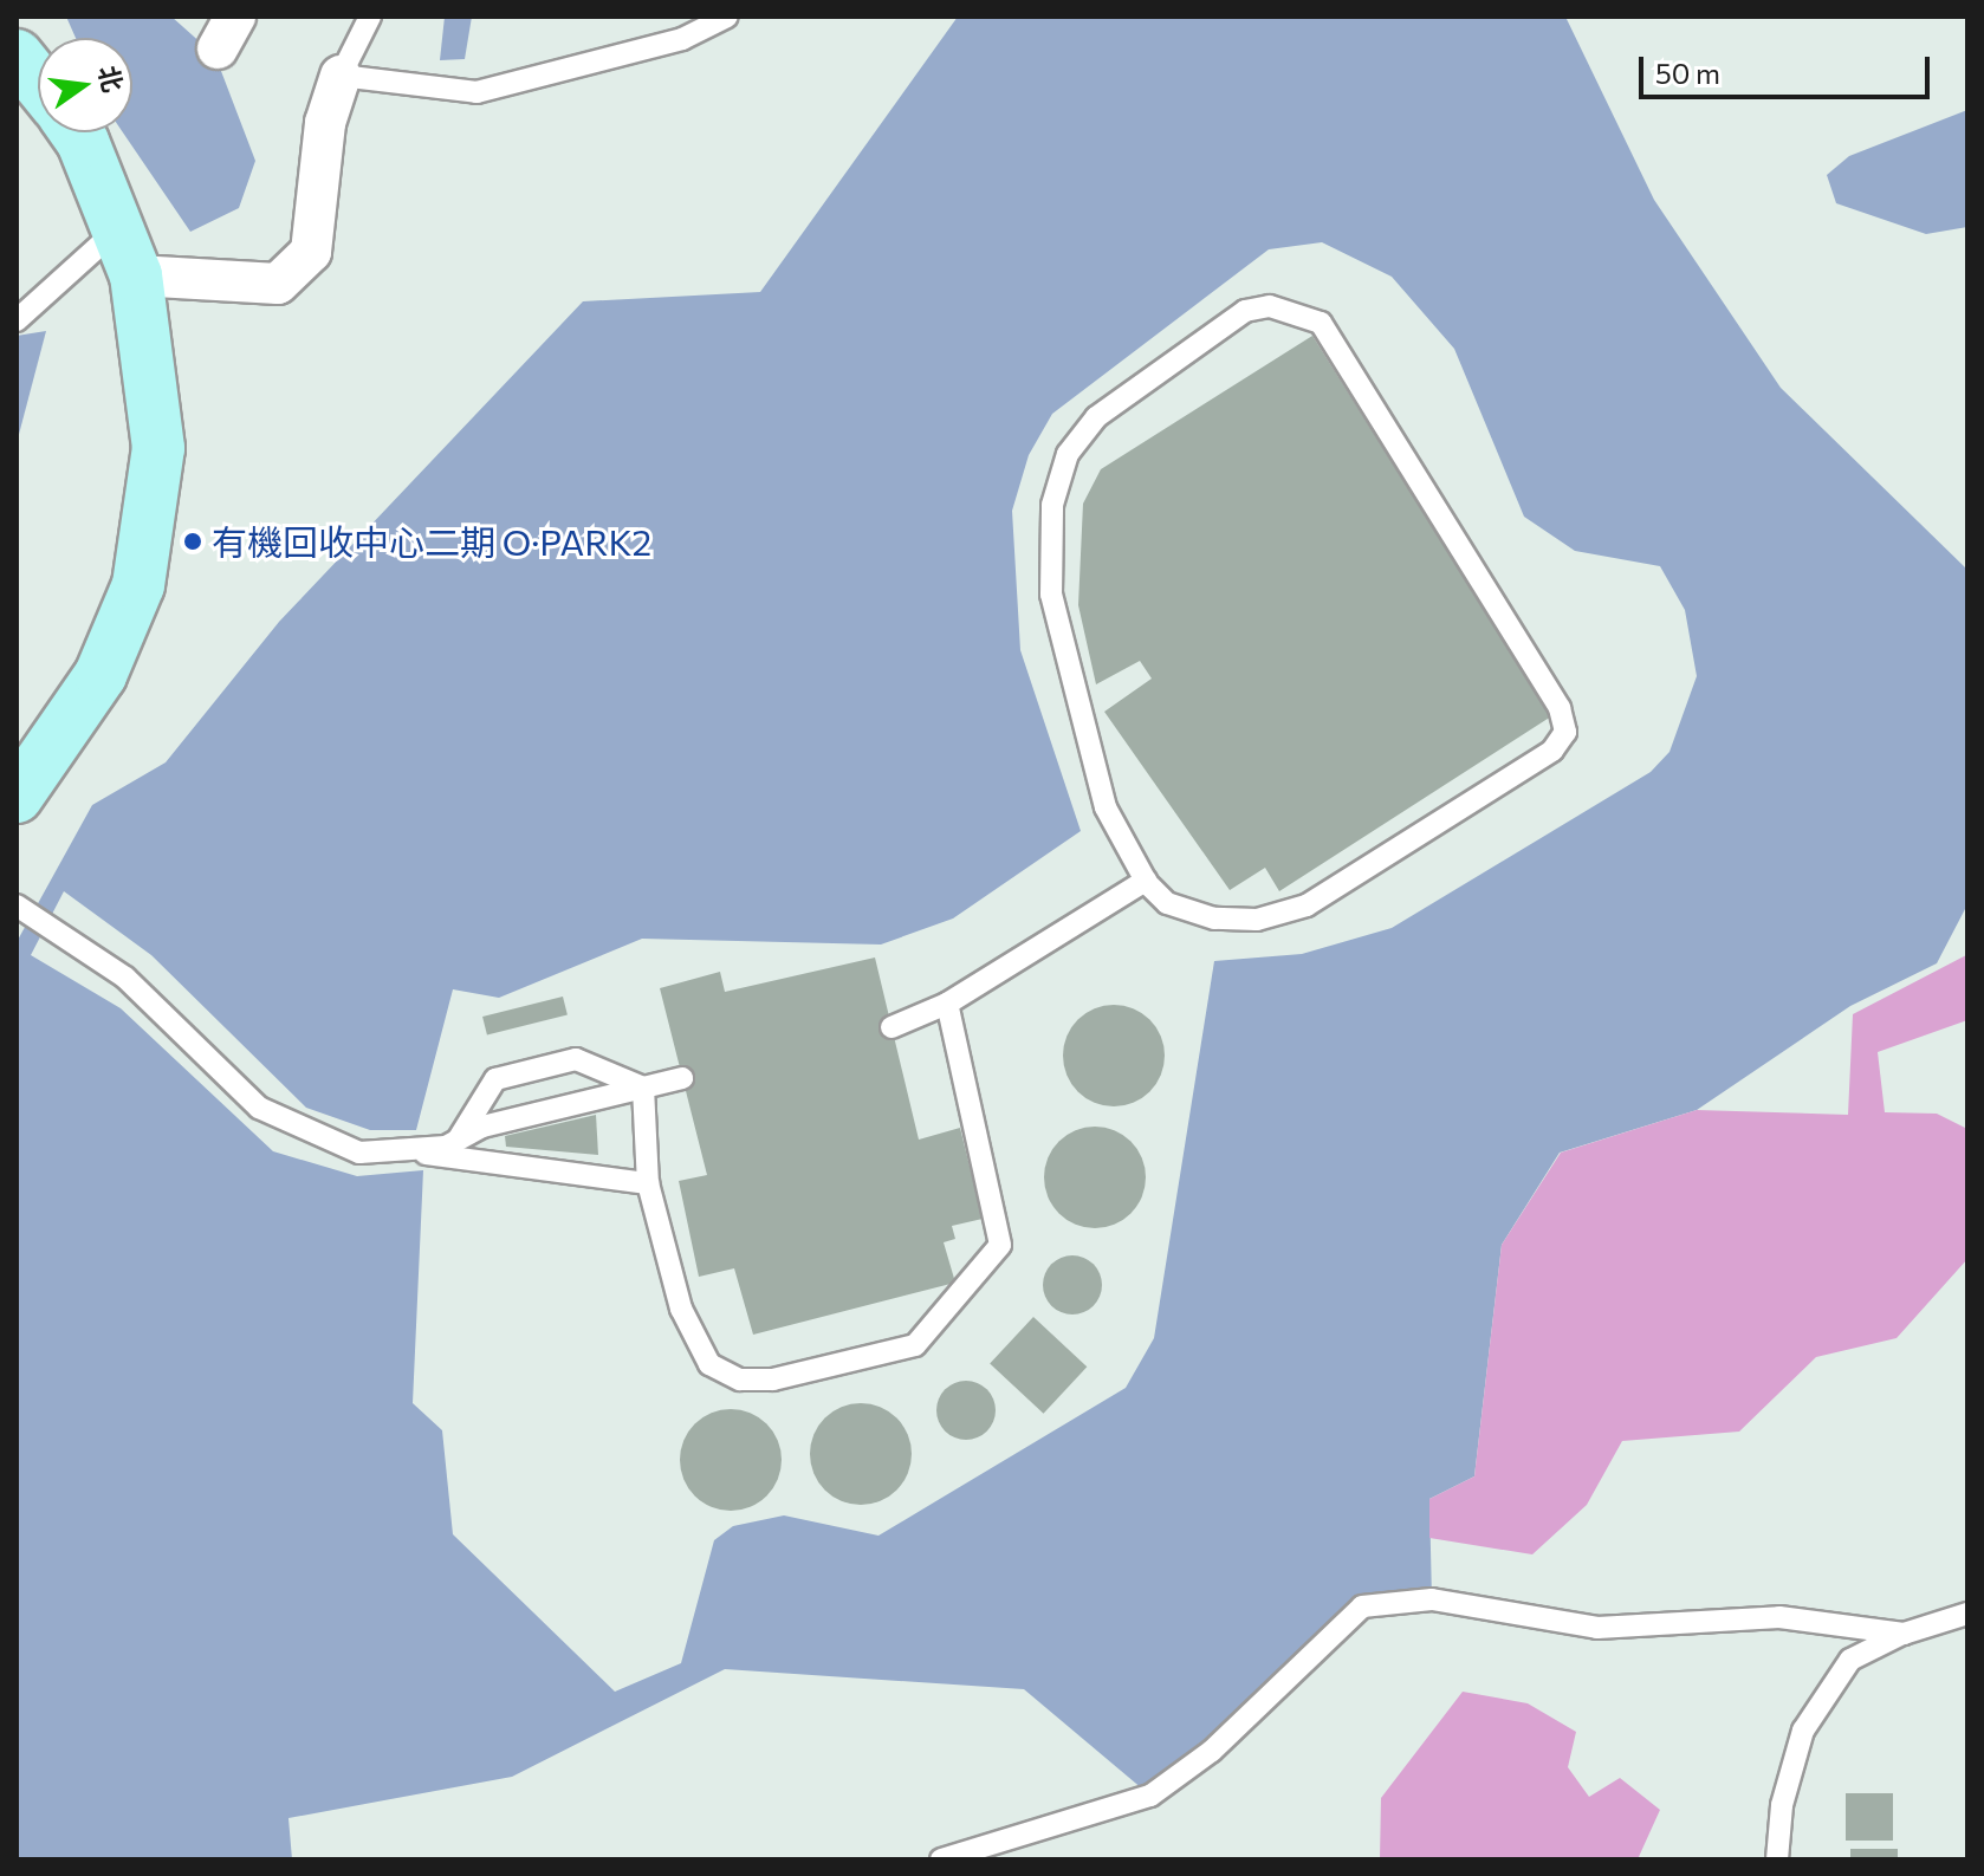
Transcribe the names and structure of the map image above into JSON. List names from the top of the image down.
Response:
{
  "places": ["有機回收中心二期 O·PARK2"],
  "scale_bar": "50 m",
  "north": "right"
}
